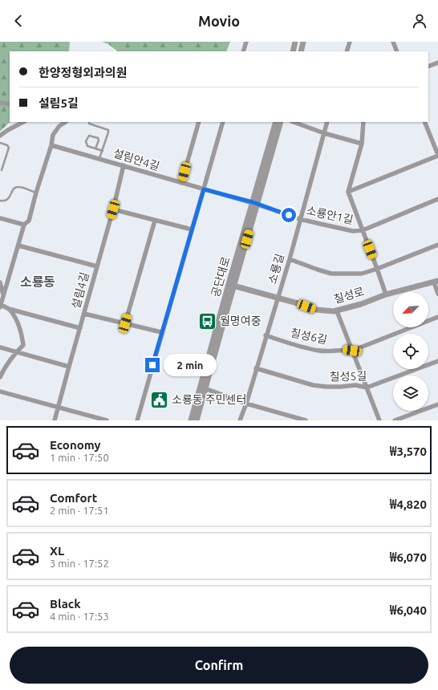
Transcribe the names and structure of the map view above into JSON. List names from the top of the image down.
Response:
{
  "streets": {
    "street": [
      "설림안4길",
      "소룡안1길",
      "소룡길",
      "공단대로",
      "설림4길",
      "칠성로",
      "칠성6길",
      "칠성5길"
    ]
  },
  "crossings": [
    ["설림안4길", "소룡안1길"],
    ["설림안4길", "공단대로"],
    ["설림안4길", "설림4길"],
    ["소룡안1길", "소룡길"],
    ["소룡안1길", "공단대로"],
    ["소룡길", "칠성로"],
    ["소룡길", "칠성6길"],
    ["소룡길", "칠성5길"],
    ["공단대로", "칠성로"]
  ],
  "districts": ["소룡동"],
  "places": {
    "bus stop": ["월명여중"],
    "public building": ["소룡동 주민센터"]
  },
  "north": "bottom left",
  "page": {
    "header": "Movio",
    "banner": ["한양정형외과의원", "설림5길"],
    "bubble": "2 min",
    "list": [
      {
        "name": "Economy",
        "note": "1 min · 17:50",
        "value": "₩3,570"
      },
      {
        "name": "Comfort",
        "note": "2 min · 17:51",
        "value": "₩4,820"
      },
      {
        "name": "XL",
        "note": "3 min · 17:52",
        "value": "₩6,070"
      },
      {
        "name": "Black",
        "note": "4 min · 17:53",
        "value": "₩6,040"
      }
    ],
    "buttons": "Confirm"
  }
}
